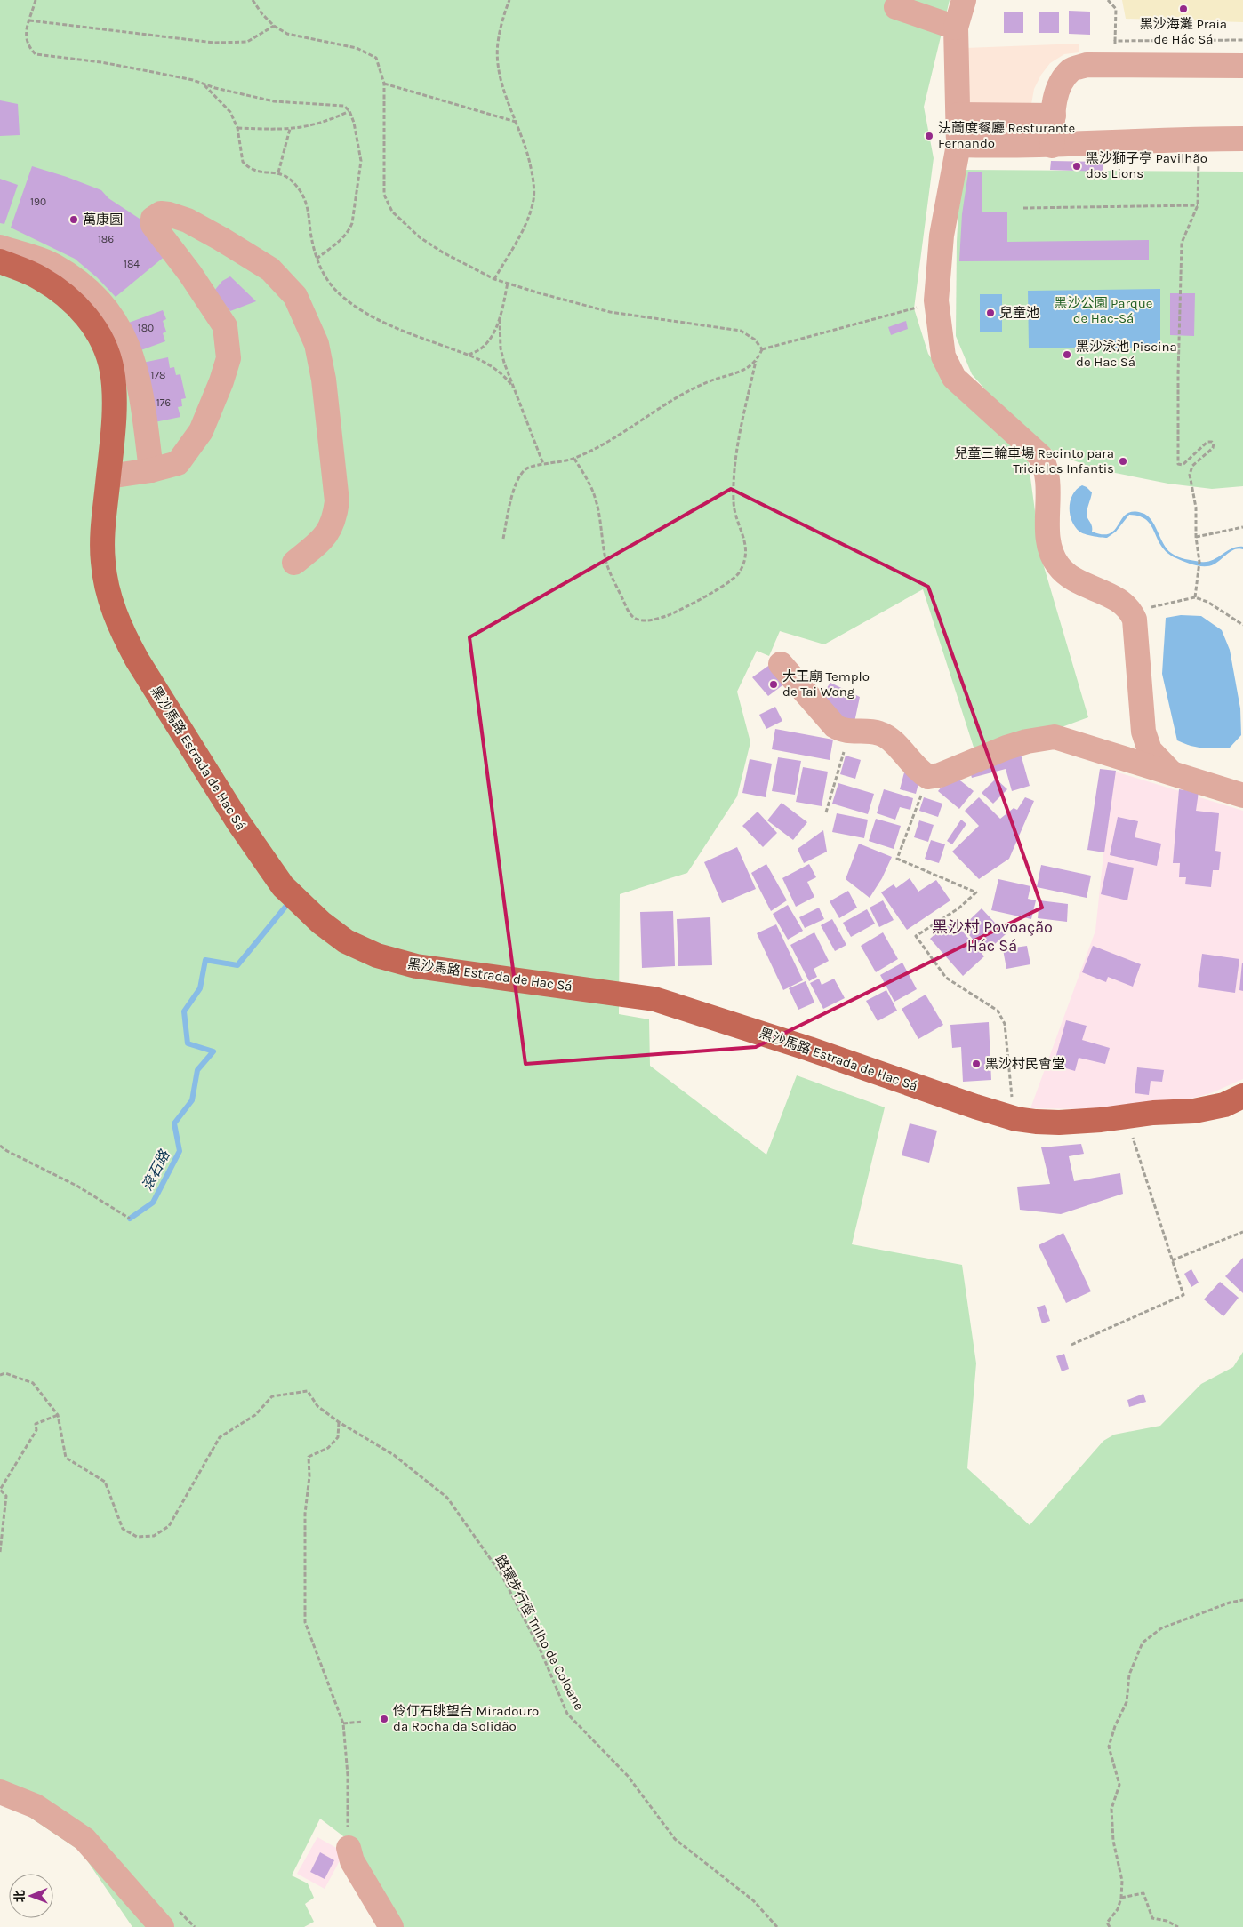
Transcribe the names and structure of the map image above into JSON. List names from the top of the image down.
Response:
{
  "streets": {
    "main road": ["黑沙馬路 Estrada de Hac Sá"],
    "path": ["路環步行徑 Trilho de Coloane"]
  },
  "districts": ["黑沙村 Povoação Hác Sá"],
  "water": ["滾石路"],
  "parks": ["黑沙公園 Parque de Hac-Sá"],
  "places": [
    "黑沙海灘 Praia de Hác Sá",
    "法蘭度餐廳 Resturante Fernando",
    "黑沙獅子亭 Pavilhão dos Lions",
    "萬康園",
    "兒童池",
    "黑沙泳池 Piscina de Hac Sá",
    "兒童三輪車場 Recinto para Triciclos Infantis",
    "大王廟 Templo de Tai Wong",
    "黑沙村民會堂",
    "伶仃石眺望台 Miradouro da Rocha da Solidão"
  ],
  "house_numbers": [
    "190",
    "186",
    "184",
    "180",
    "178",
    "176"
  ],
  "north": "left"
}
